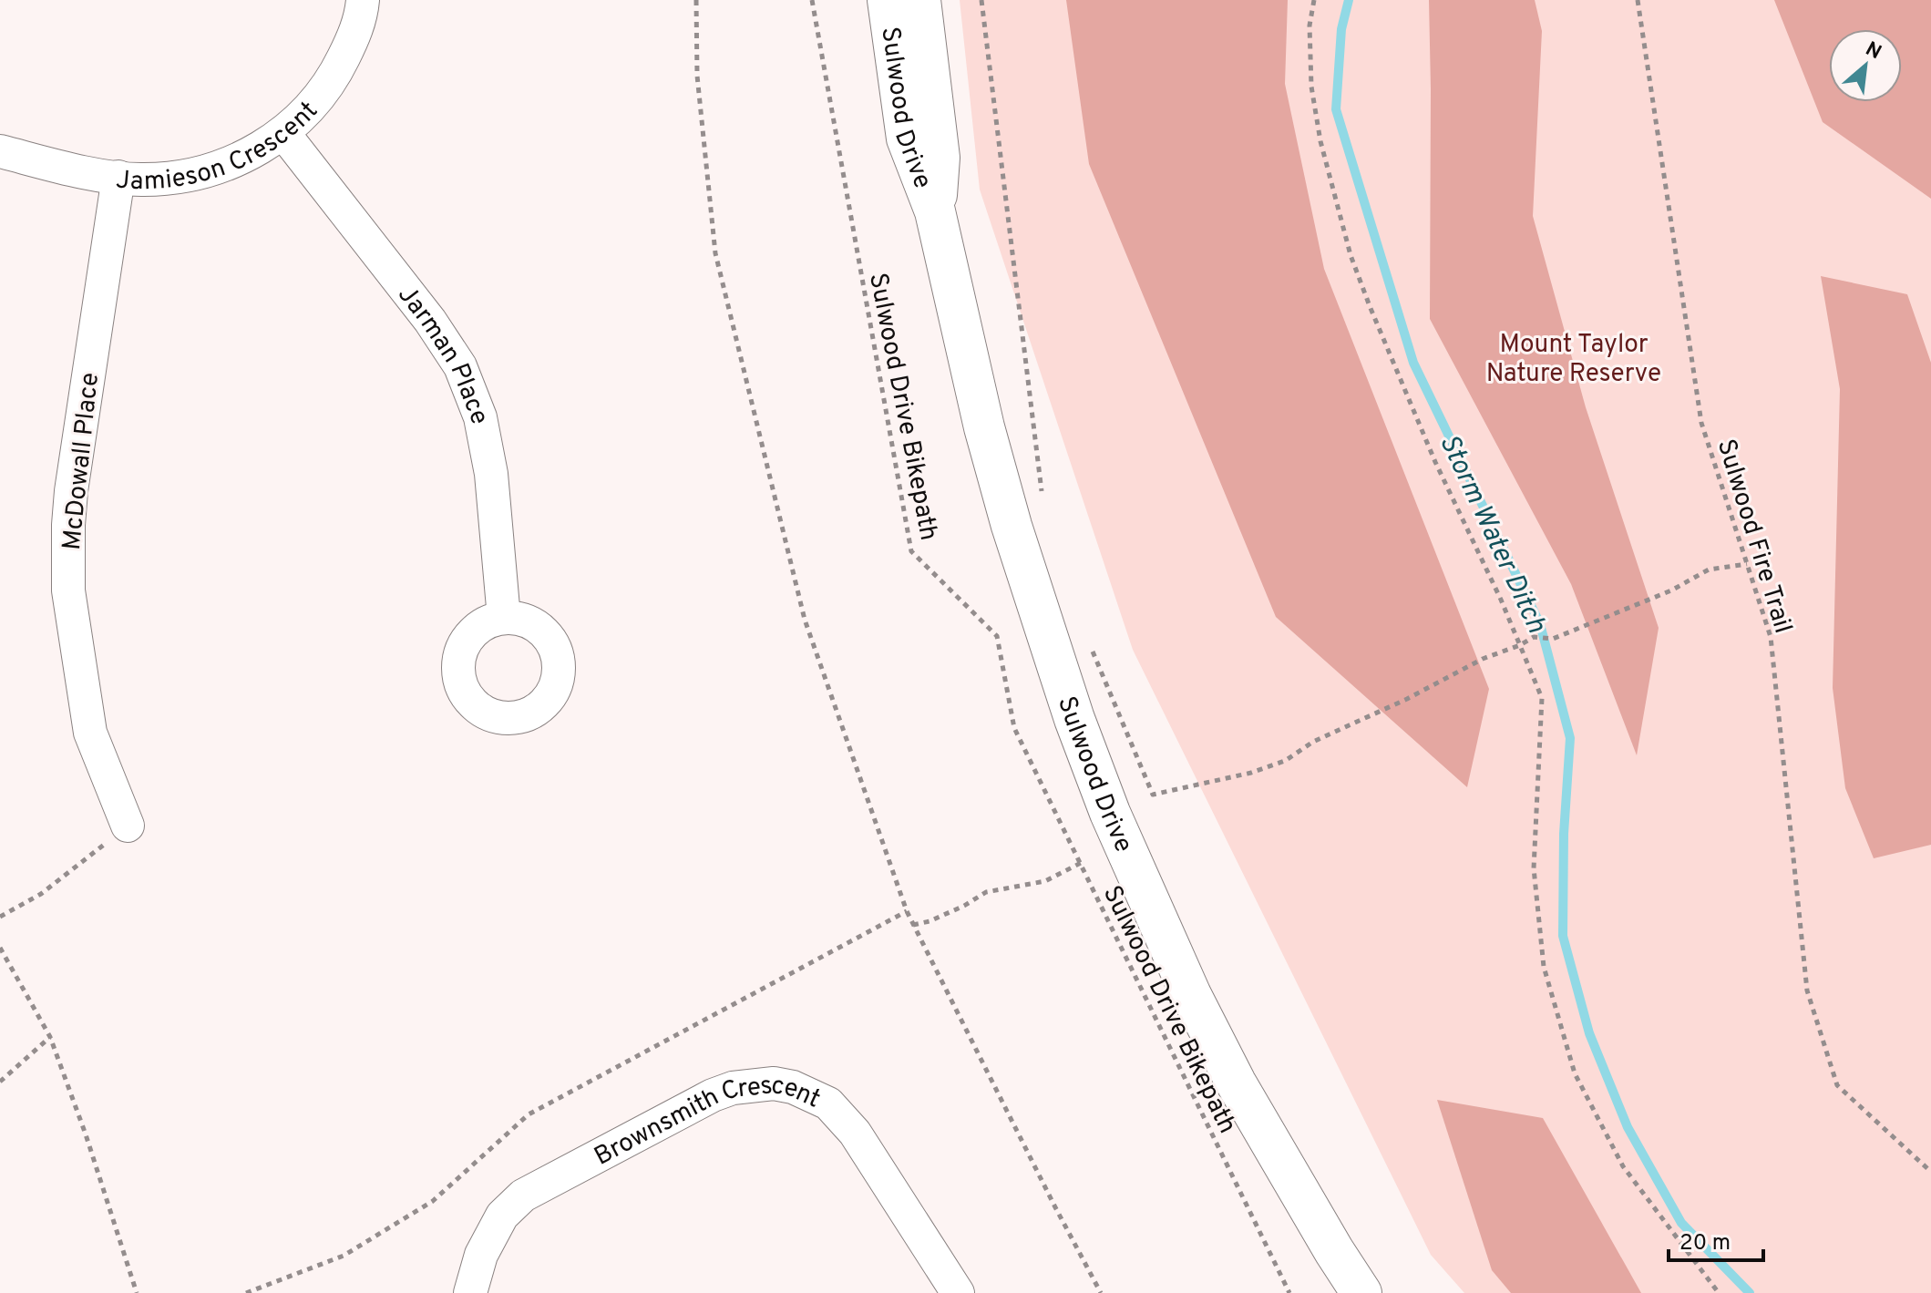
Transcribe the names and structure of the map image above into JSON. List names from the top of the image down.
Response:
{
  "streets": {
    "main road": ["Sulwood Drive"],
    "street": [
      "Jamieson Crescent",
      "Jarman Place",
      "McDowall Place",
      "Brownsmith Crescent"
    ],
    "path": ["Sulwood Drive Bikepath", "Sulwood Fire Trail"]
  },
  "crossings": [
    ["Jamieson Crescent", "Jarman Place"],
    ["Jamieson Crescent", "McDowall Place"]
  ],
  "water": ["Storm Water Ditch"],
  "parks": ["Mount Taylor Nature Reserve"],
  "scale_bar": "20 m",
  "north": "top right"
}
